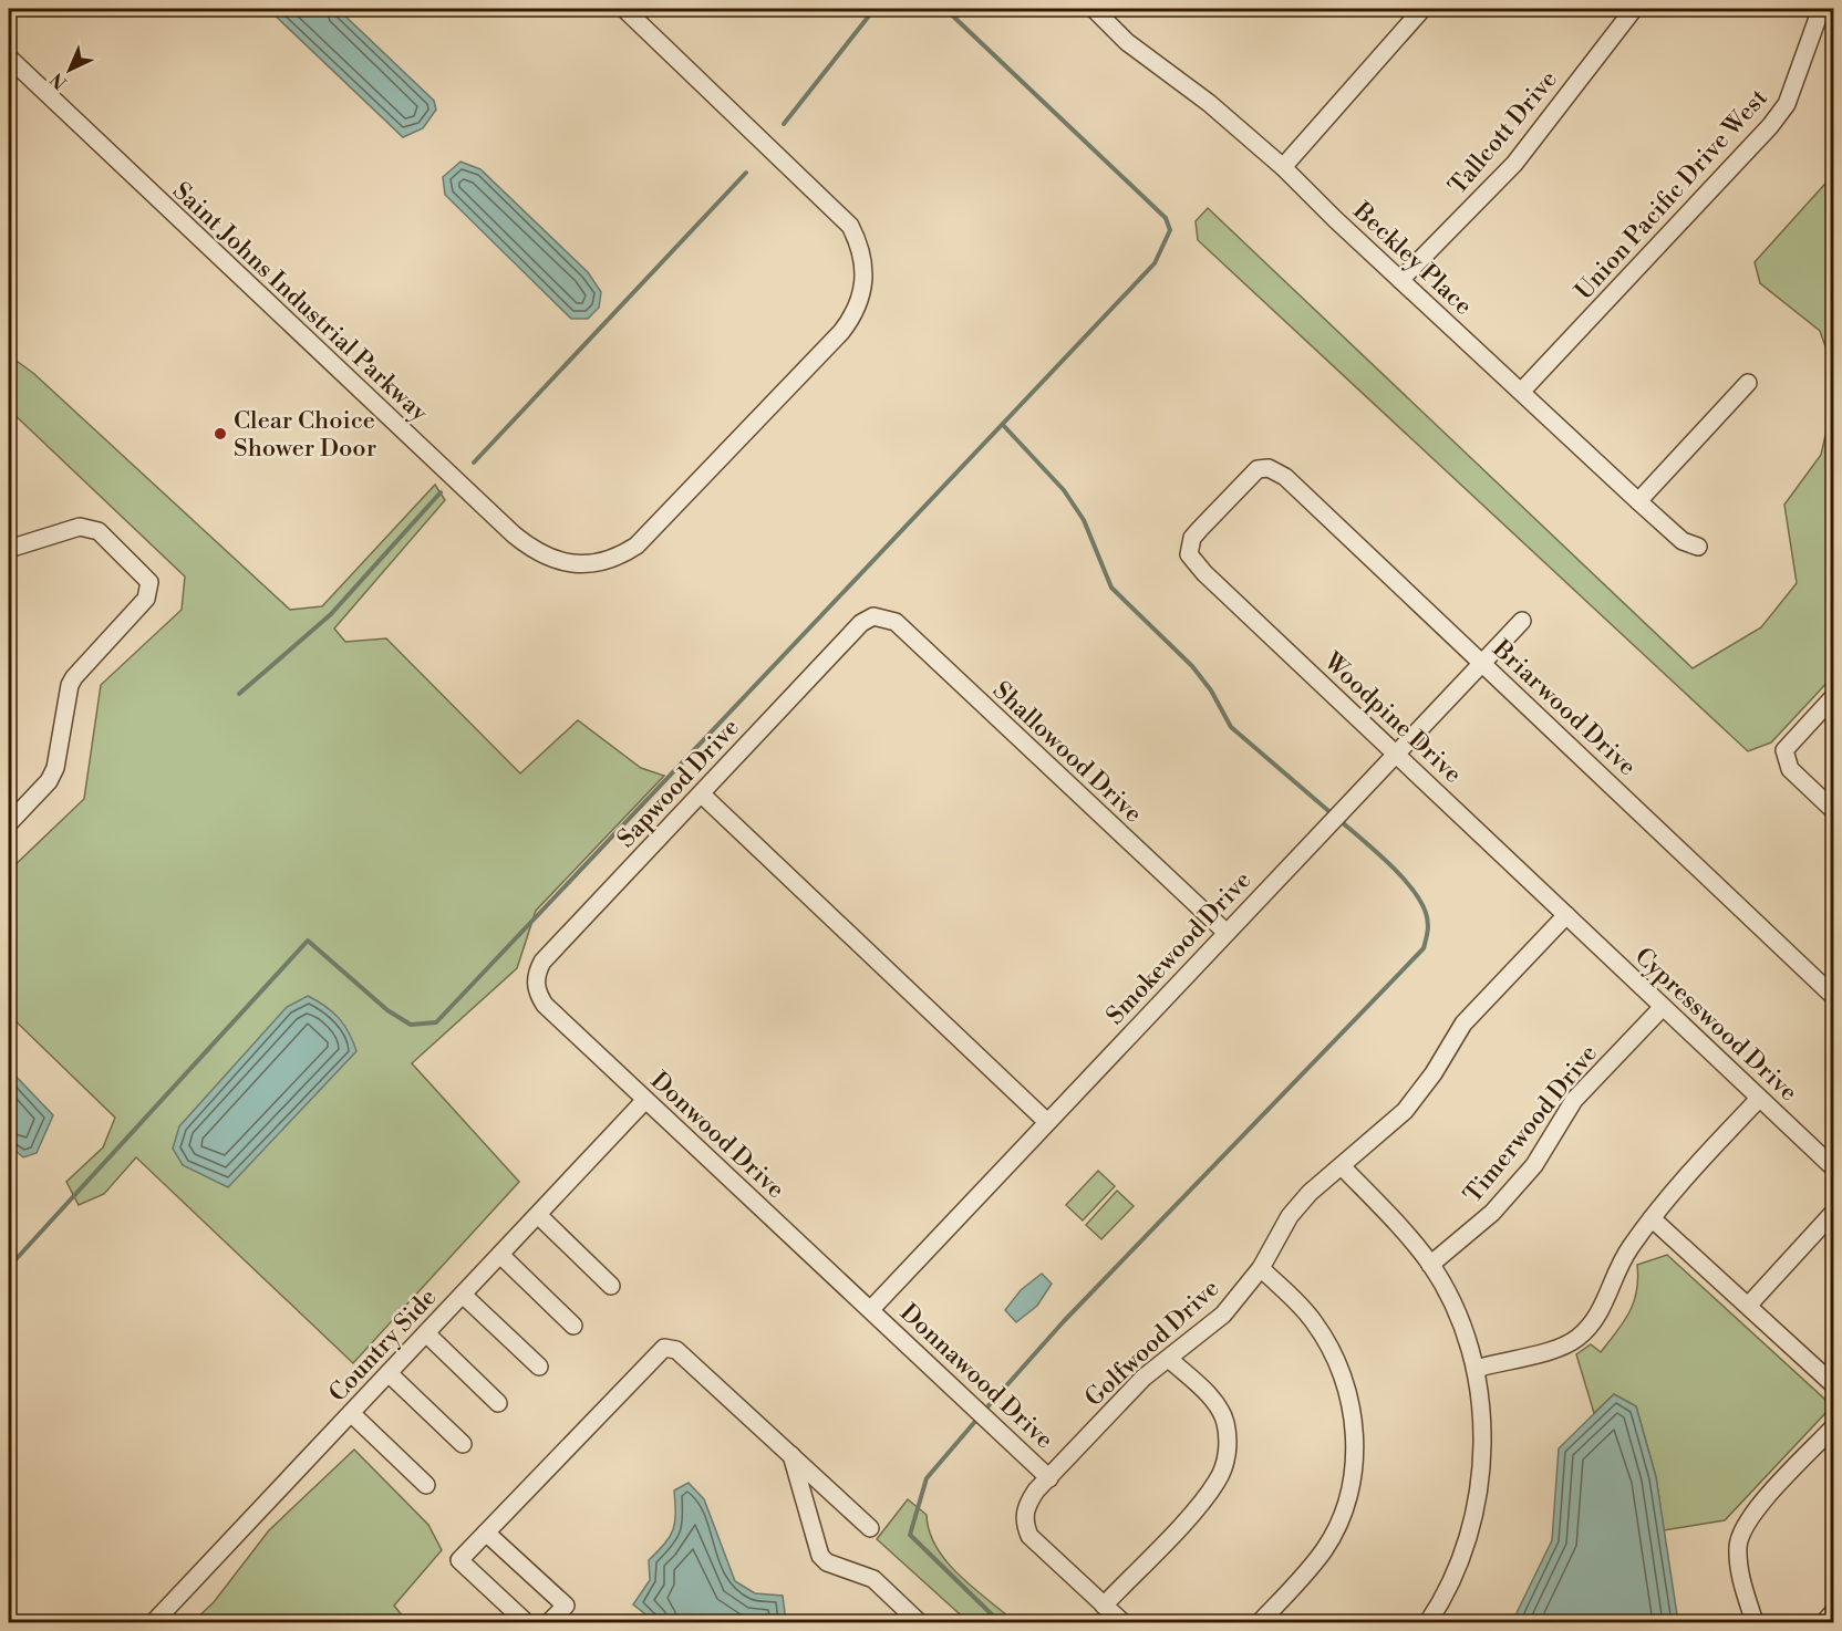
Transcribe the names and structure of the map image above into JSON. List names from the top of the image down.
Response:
{
  "streets": {
    "street": [
      "Tallcott Drive",
      "Union Pacific Drive West",
      "Beckley Place",
      "Saint Johns Industrial Parkway",
      "Briarwood Drive",
      "Woodpine Drive",
      "Shallowood Drive",
      "Sapwood Drive",
      "Smokewood Drive",
      "Cypresswood Drive",
      "Timerwood Drive",
      "Donwood Drive",
      "Golfwood Drive",
      "Country Side",
      "Donnawood Drive"
    ]
  },
  "crossings": [
    ["Tallcott Drive", "Beckley Place"],
    ["Union Pacific Drive West", "Beckley Place"],
    ["Briarwood Drive", "Woodpine Drive"],
    ["Briarwood Drive", "Smokewood Drive"],
    ["Woodpine Drive", "Smokewood Drive"],
    ["Woodpine Drive", "Cypresswood Drive"],
    ["Woodpine Drive", "Golfwood Drive"],
    ["Shallowood Drive", "Sapwood Drive"],
    ["Shallowood Drive", "Smokewood Drive"],
    ["Sapwood Drive", "Donwood Drive"],
    ["Smokewood Drive", "Donwood Drive"],
    ["Smokewood Drive", "Donnawood Drive"],
    ["Cypresswood Drive", "Timerwood Drive"],
    ["Cypresswood Drive", "Golfwood Drive"],
    ["Donwood Drive", "Country Side"],
    ["Donwood Drive", "Donnawood Drive"],
    ["Golfwood Drive", "Donnawood Drive"]
  ],
  "places": ["Clear Choice Shower Door"],
  "north": "bottom left"
}
